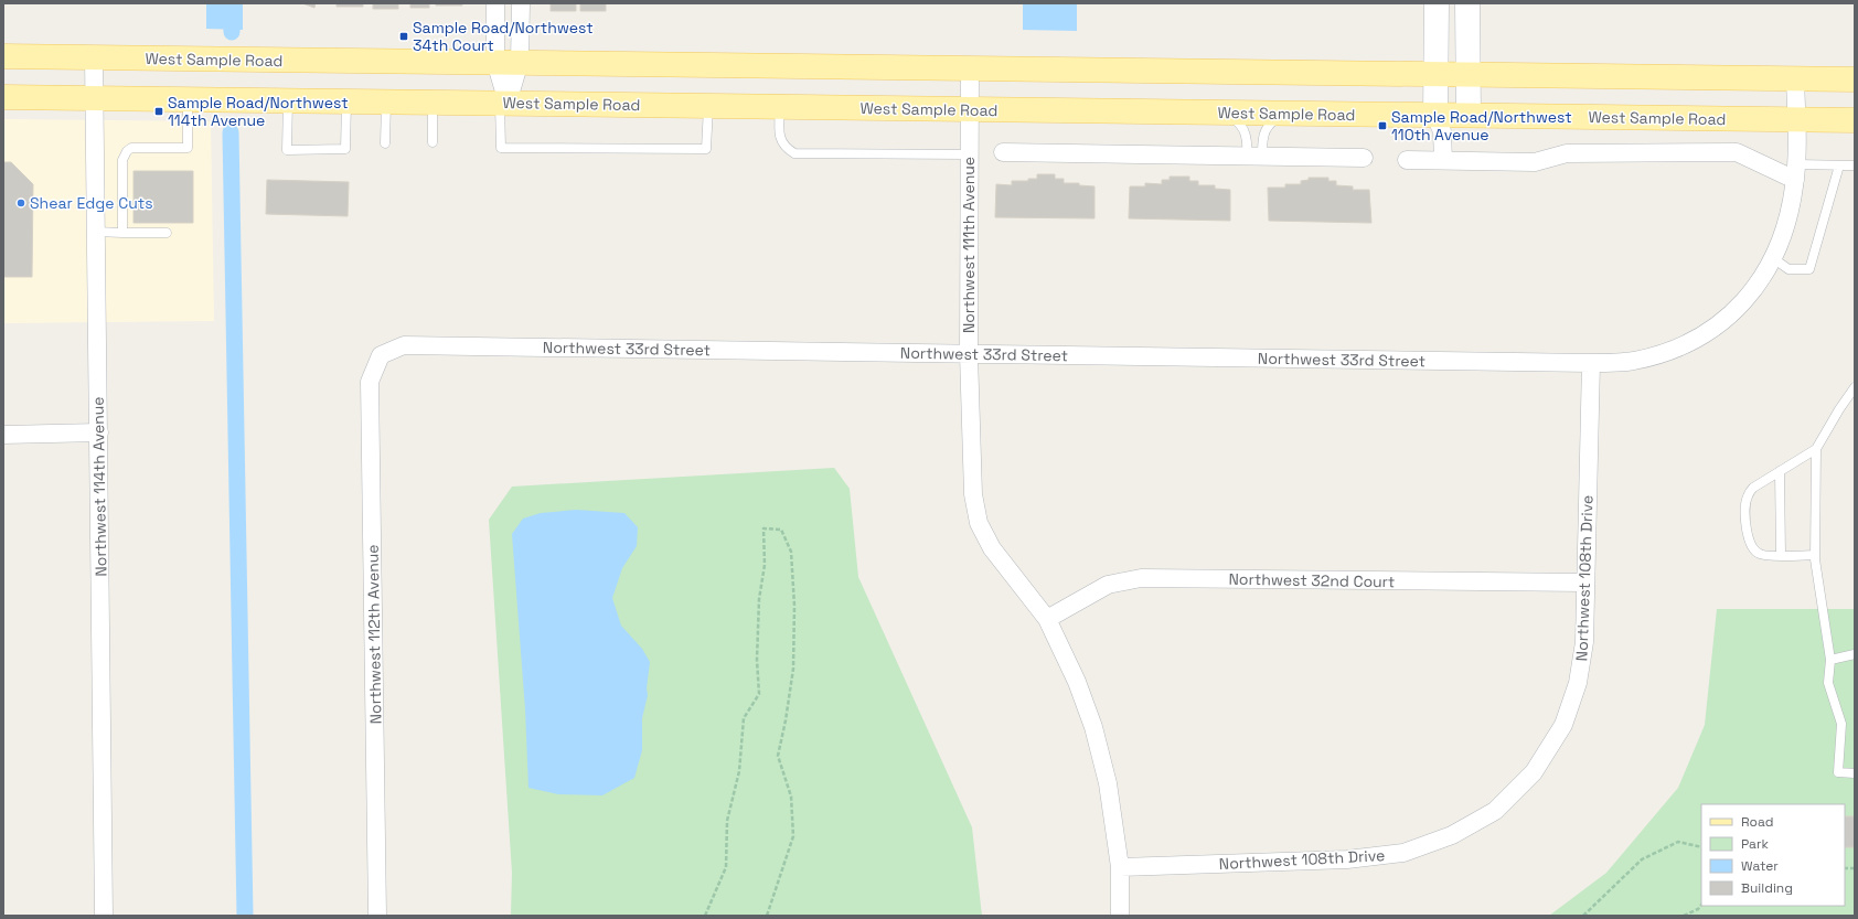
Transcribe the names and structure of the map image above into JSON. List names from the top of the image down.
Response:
{
  "streets": {
    "main road": ["West Sample Road"],
    "street": [
      "Northwest 111th Avenue",
      "Northwest 33rd Street",
      "Northwest 114th Avenue",
      "Northwest 108th Drive",
      "Northwest 32nd Court",
      "Northwest 112th Avenue"
    ]
  },
  "crossings": [
    ["West Sample Road", "Northwest 111th Avenue"],
    ["West Sample Road", "Northwest 114th Avenue"],
    ["Northwest 111th Avenue", "Northwest 33rd Street"],
    ["Northwest 111th Avenue", "Northwest 108th Drive"],
    ["Northwest 111th Avenue", "Northwest 32nd Court"],
    ["Northwest 33rd Street", "Northwest 108th Drive"],
    ["Northwest 33rd Street", "Northwest 112th Avenue"],
    ["Northwest 108th Drive", "Northwest 32nd Court"]
  ],
  "places": {
    "transit": ["Sample Road/Northwest 34th Court", "Sample Road/Northwest 114th Avenue", "Sample Road/Northwest 110th Avenue"],
    "other": ["Shear Edge Cuts"]
  },
  "legend": [
    "Road",
    "Park",
    "Water",
    "Building"
  ]
}
